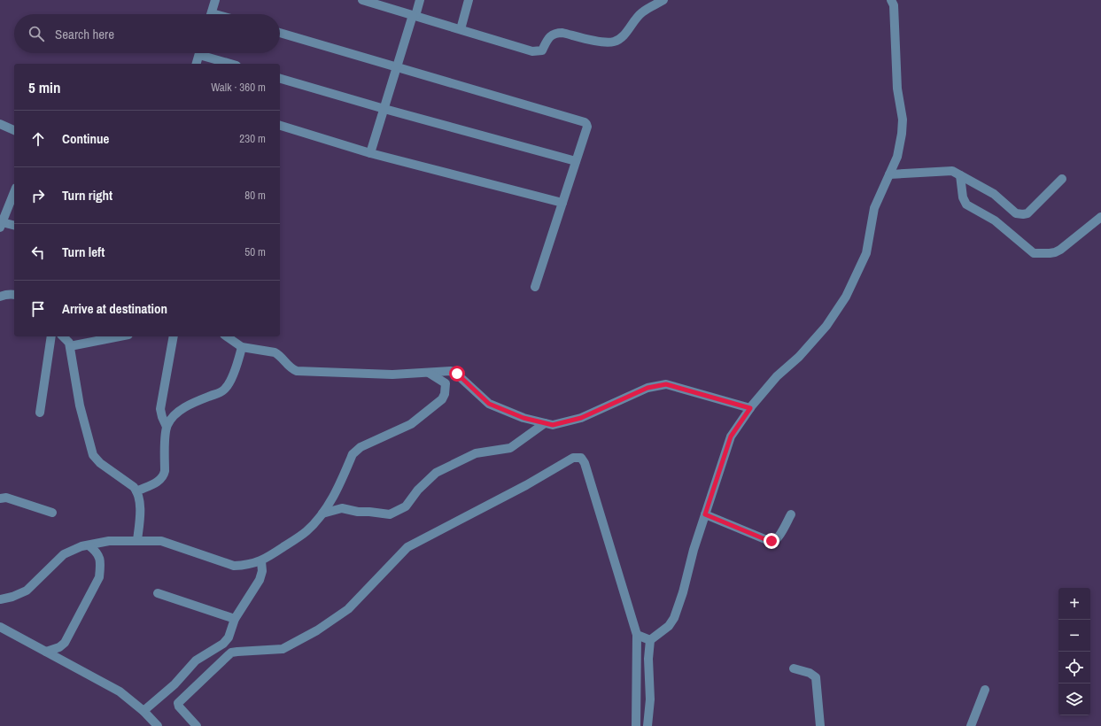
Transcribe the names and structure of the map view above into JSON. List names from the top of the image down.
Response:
{
  "page": {
    "search": "Search here",
    "heading": ["5 min", "Walk · 360 m"],
    "list": [
      ["Continue", "230 m"],
      ["Turn right", "80 m"],
      ["Turn left", "50 m"],
      "Arrive at destination"
    ],
    "map_buttons": ["+", "−"]
  }
}
